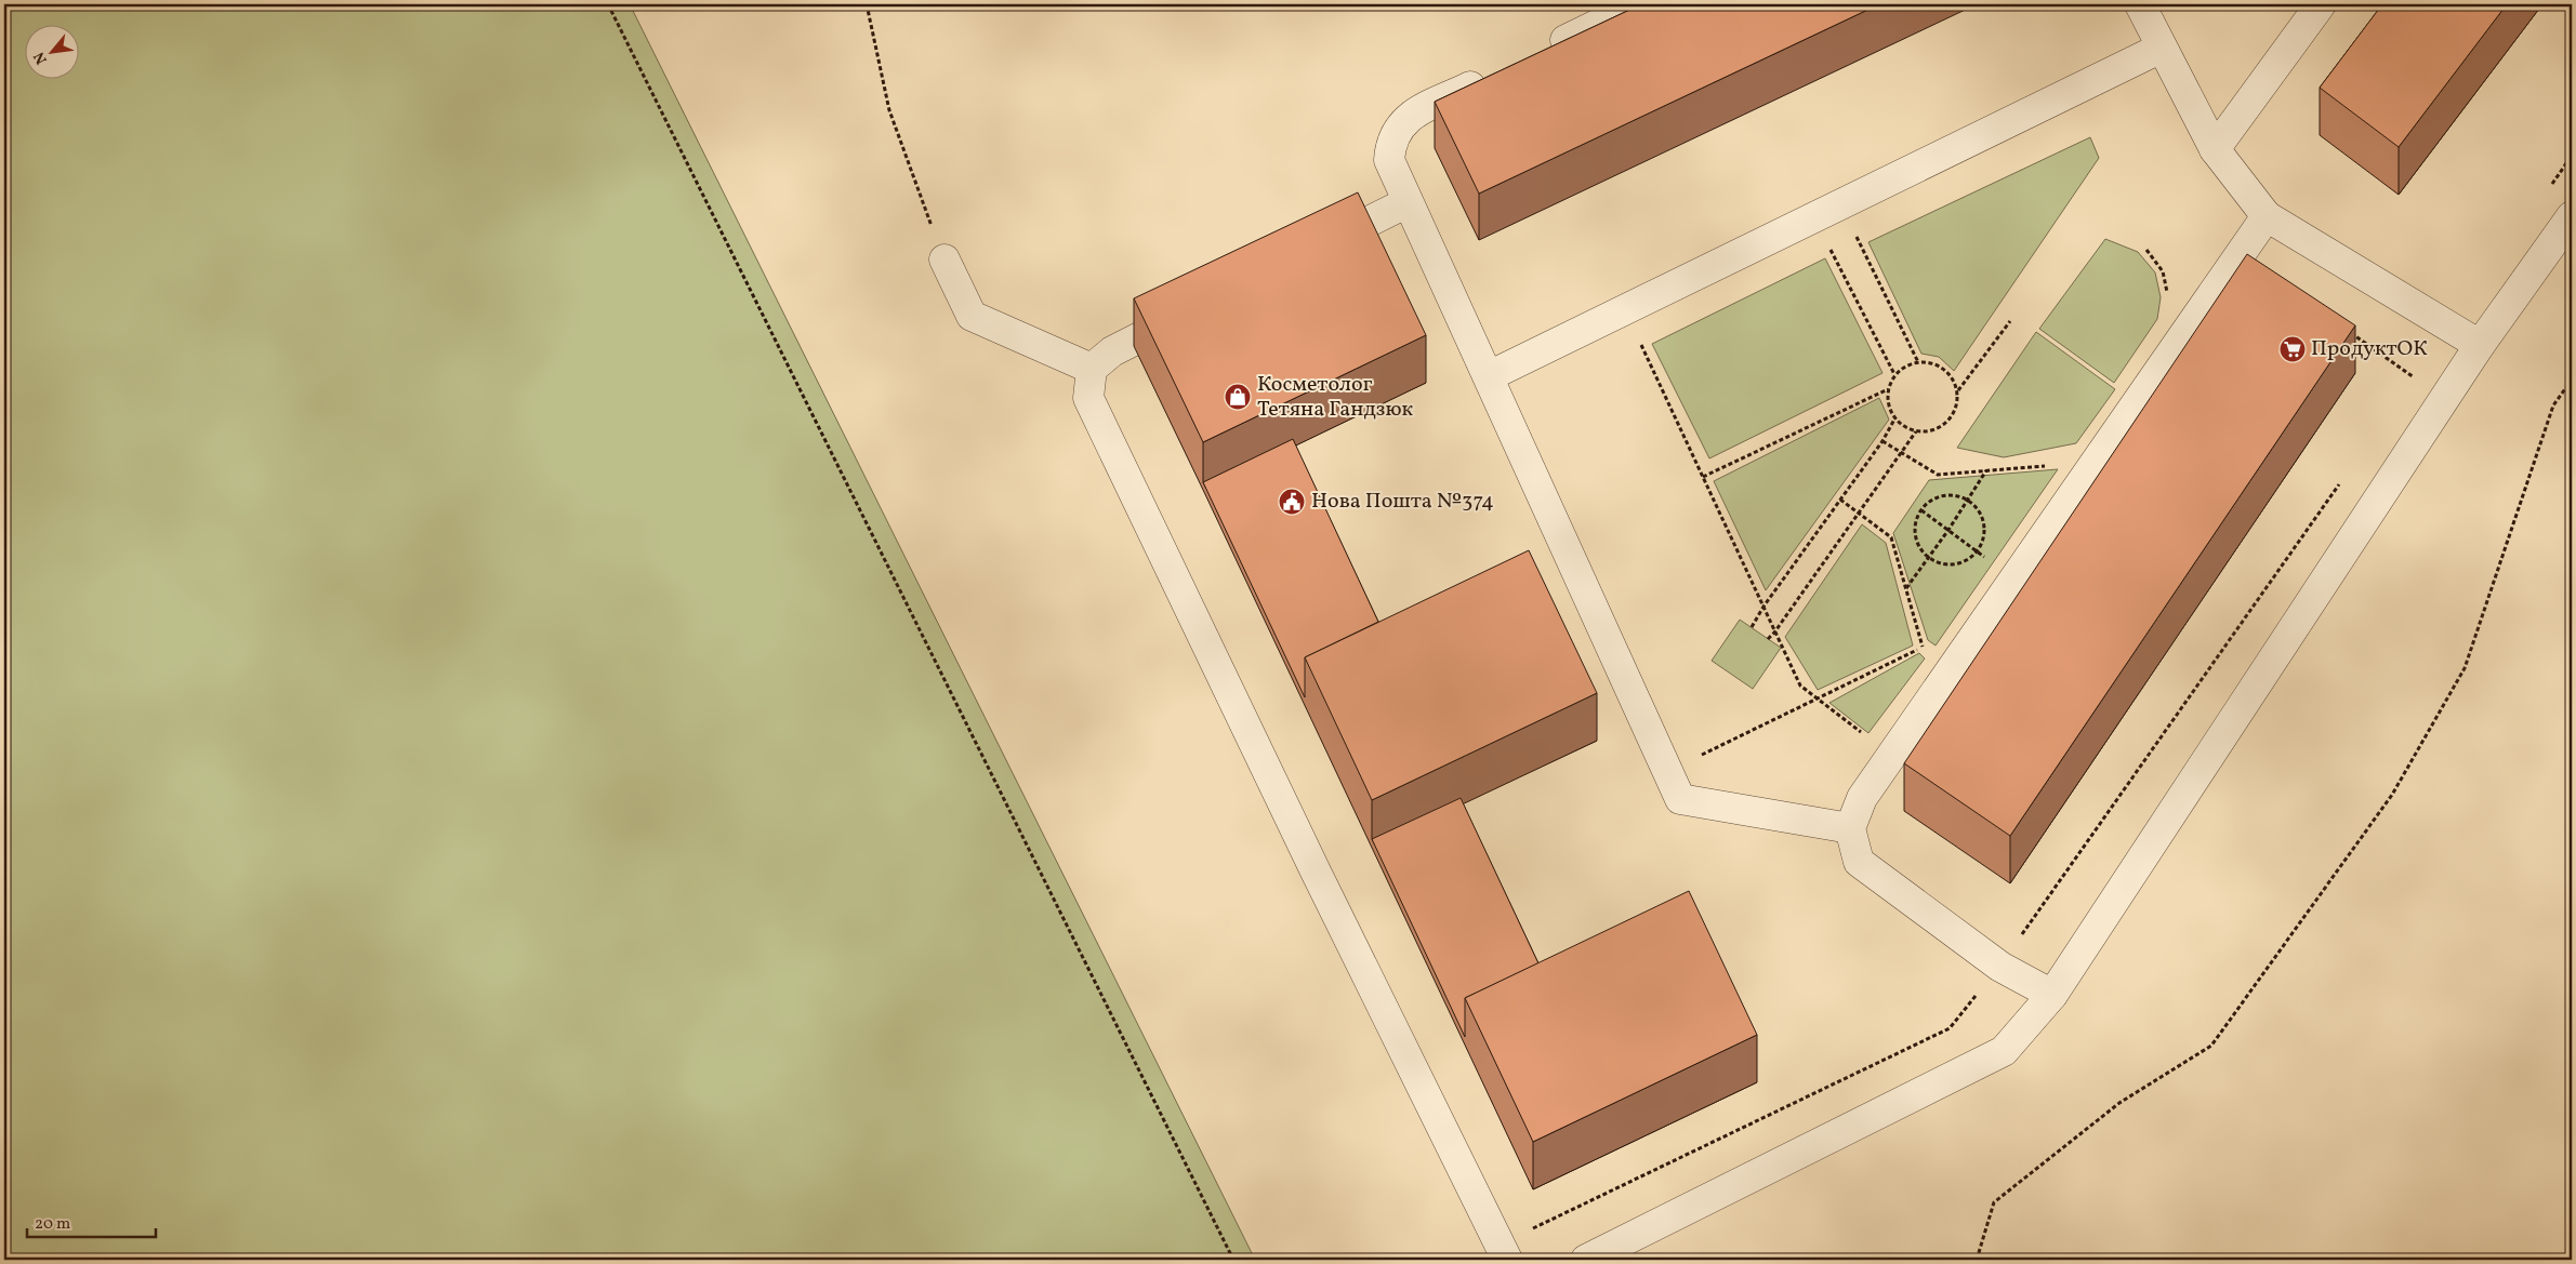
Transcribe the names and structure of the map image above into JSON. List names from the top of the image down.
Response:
{
  "places": {
    "supermarket": ["ПродуктОК"],
    "shop": ["Косметолог Тетяна Гандзюк"],
    "public building": ["Нова Пошта №374"]
  },
  "scale_bar": "20 m",
  "north": "bottom left"
}
